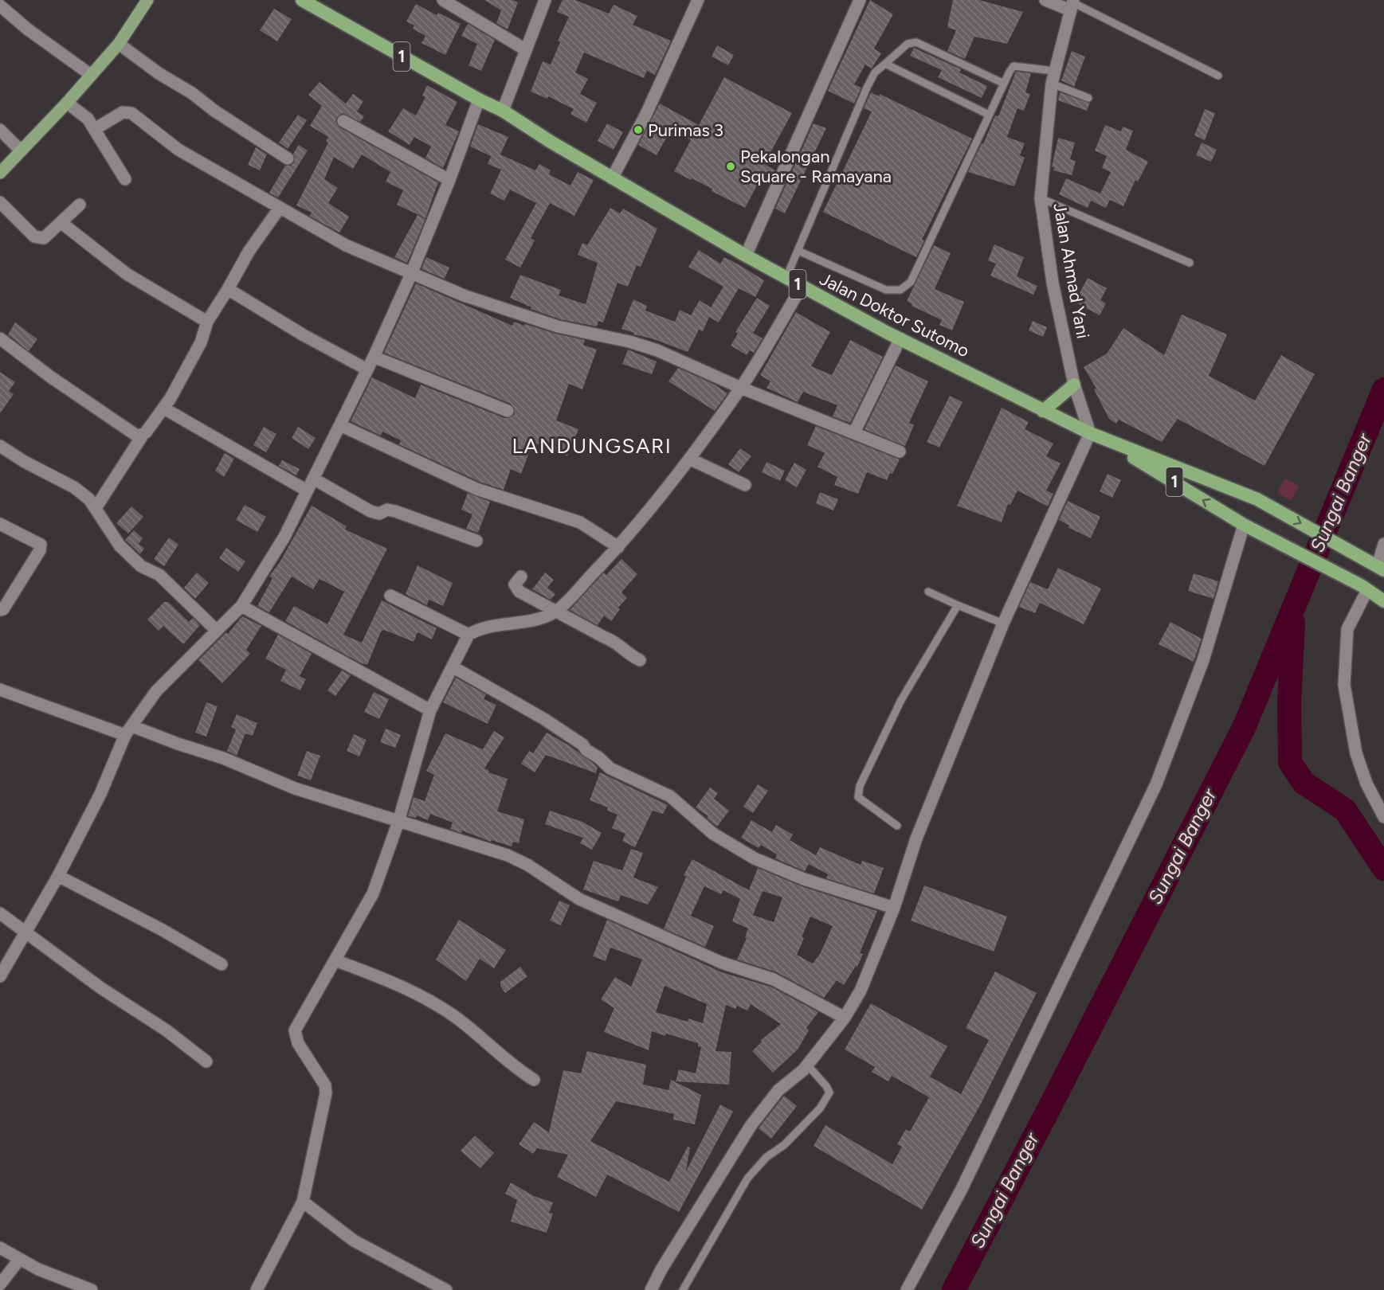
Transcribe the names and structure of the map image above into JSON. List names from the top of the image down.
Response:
{
  "streets": {
    "highway": ["1", "Jalan Doktor Sutomo"],
    "street": ["Jalan Ahmad Yani"]
  },
  "crossings": [
    ["1", "Jalan Doktor Sutomo"],
    ["Jalan Ahmad Yani", "Jalan Doktor Sutomo"]
  ],
  "districts": ["LANDUNGSARI"],
  "water": ["Sungai Banger"],
  "places": ["Purimas 3", "Pekalongan Square - Ramayana"]
}
